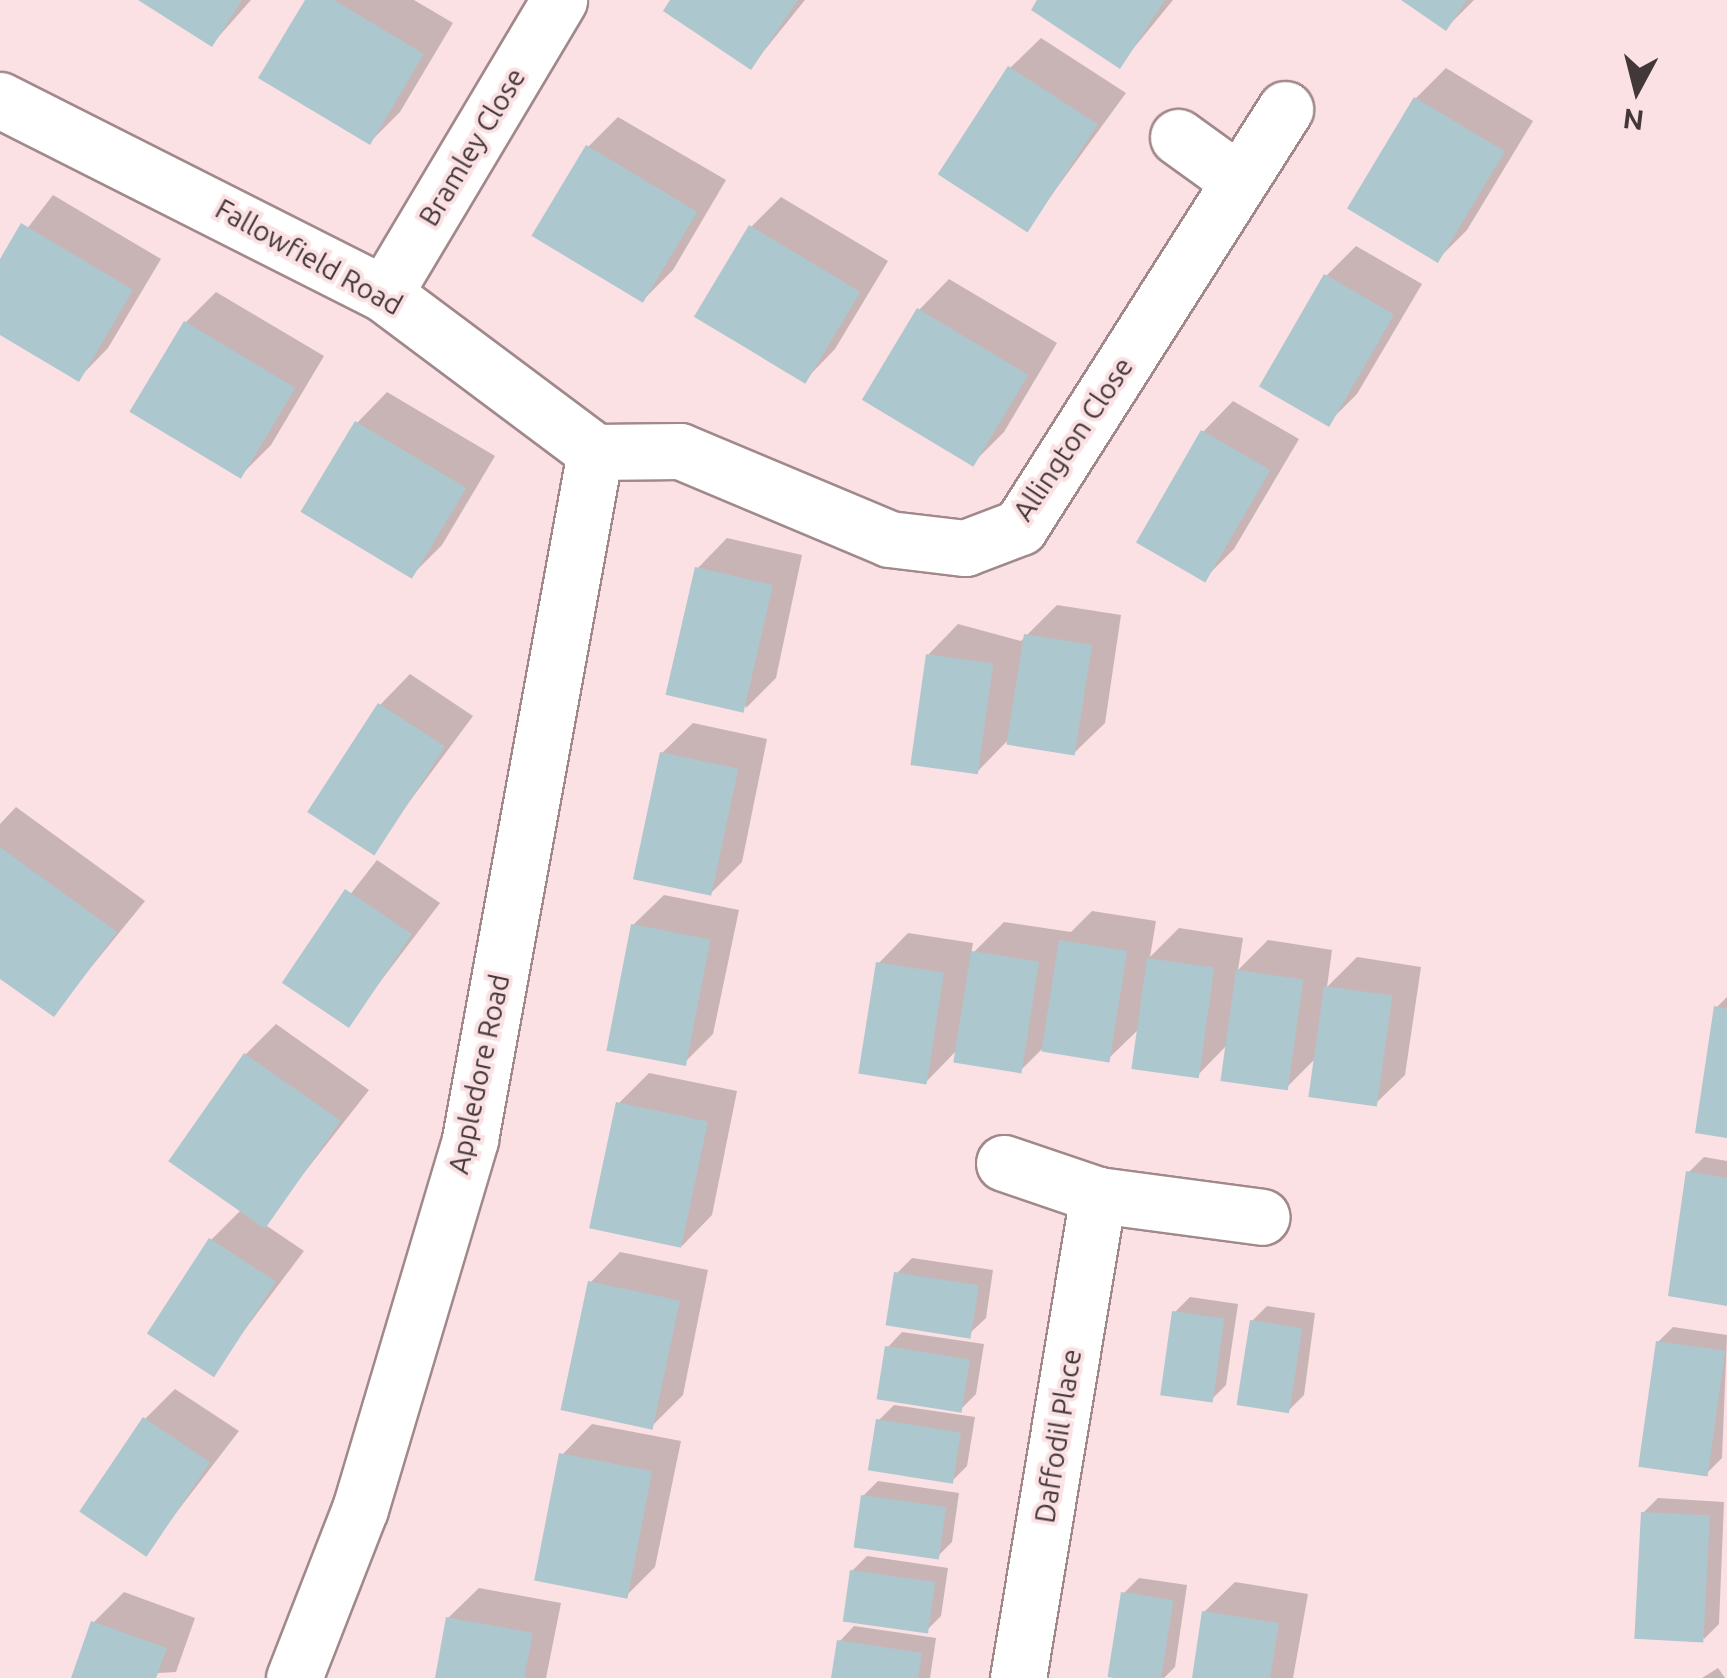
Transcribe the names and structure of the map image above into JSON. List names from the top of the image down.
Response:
{
  "streets": {
    "street": [
      "Bramley Close",
      "Fallowfield Road",
      "Allington Close",
      "Appledore Road",
      "Daffodil Place"
    ]
  },
  "crossings": [
    ["Bramley Close", "Fallowfield Road"],
    ["Fallowfield Road", "Allington Close"],
    ["Fallowfield Road", "Appledore Road"],
    ["Allington Close", "Appledore Road"]
  ],
  "north": "bottom"
}
